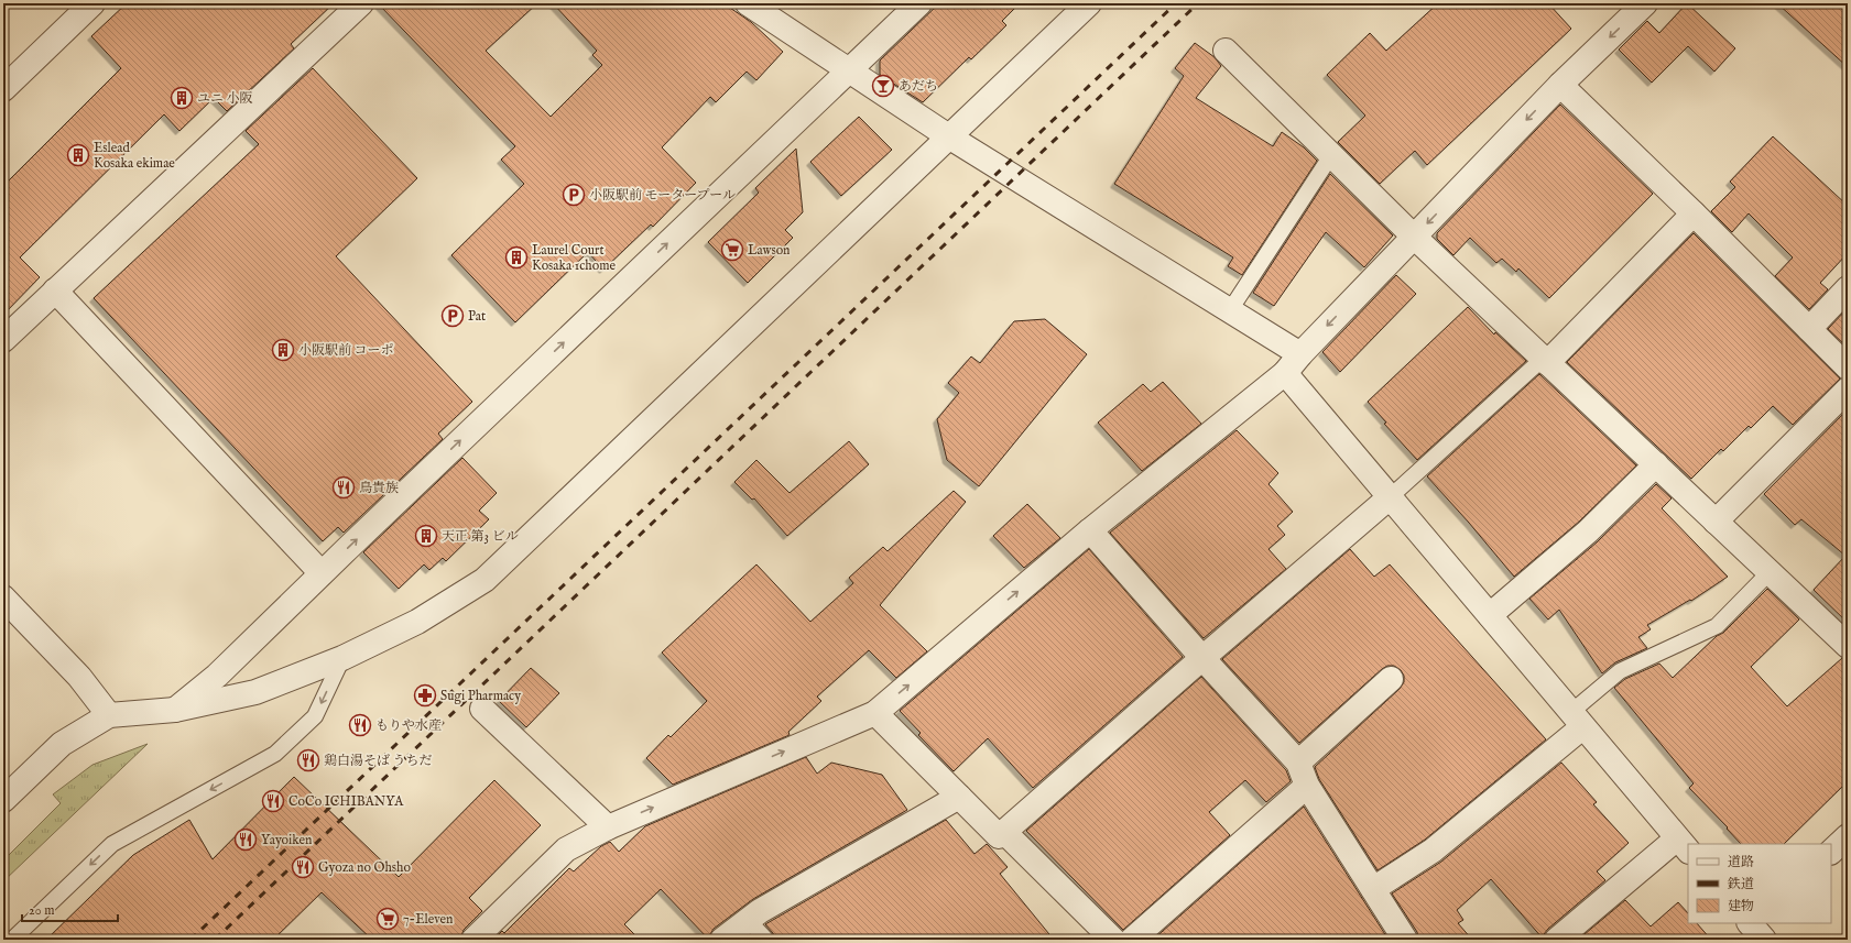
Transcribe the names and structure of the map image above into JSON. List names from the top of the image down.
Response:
{
  "places": {
    "bar": ["あだち"],
    "building": [
      "ユニ 小阪",
      "Eslead Kosaka ekimae",
      "Laurel Court Kosaka 1chome",
      "小阪駅前 コーポ",
      "天正 第3 ビル"
    ],
    "parking": ["小阪駅前 モータープール", "Pat"],
    "supermarket": ["Lawson", "7-Eleven"],
    "restaurant": [
      "鳥貴族",
      "もりや水産",
      "鶏白湯そば うちだ",
      "CoCo ICHIBANYA",
      "Yayoiken",
      "Gyoza no Ohsho"
    ],
    "pharmacy": ["Sugi Pharmacy"]
  },
  "legend": ["道路", "鉄道", "建物"],
  "scale_bar": "20 m"
}
